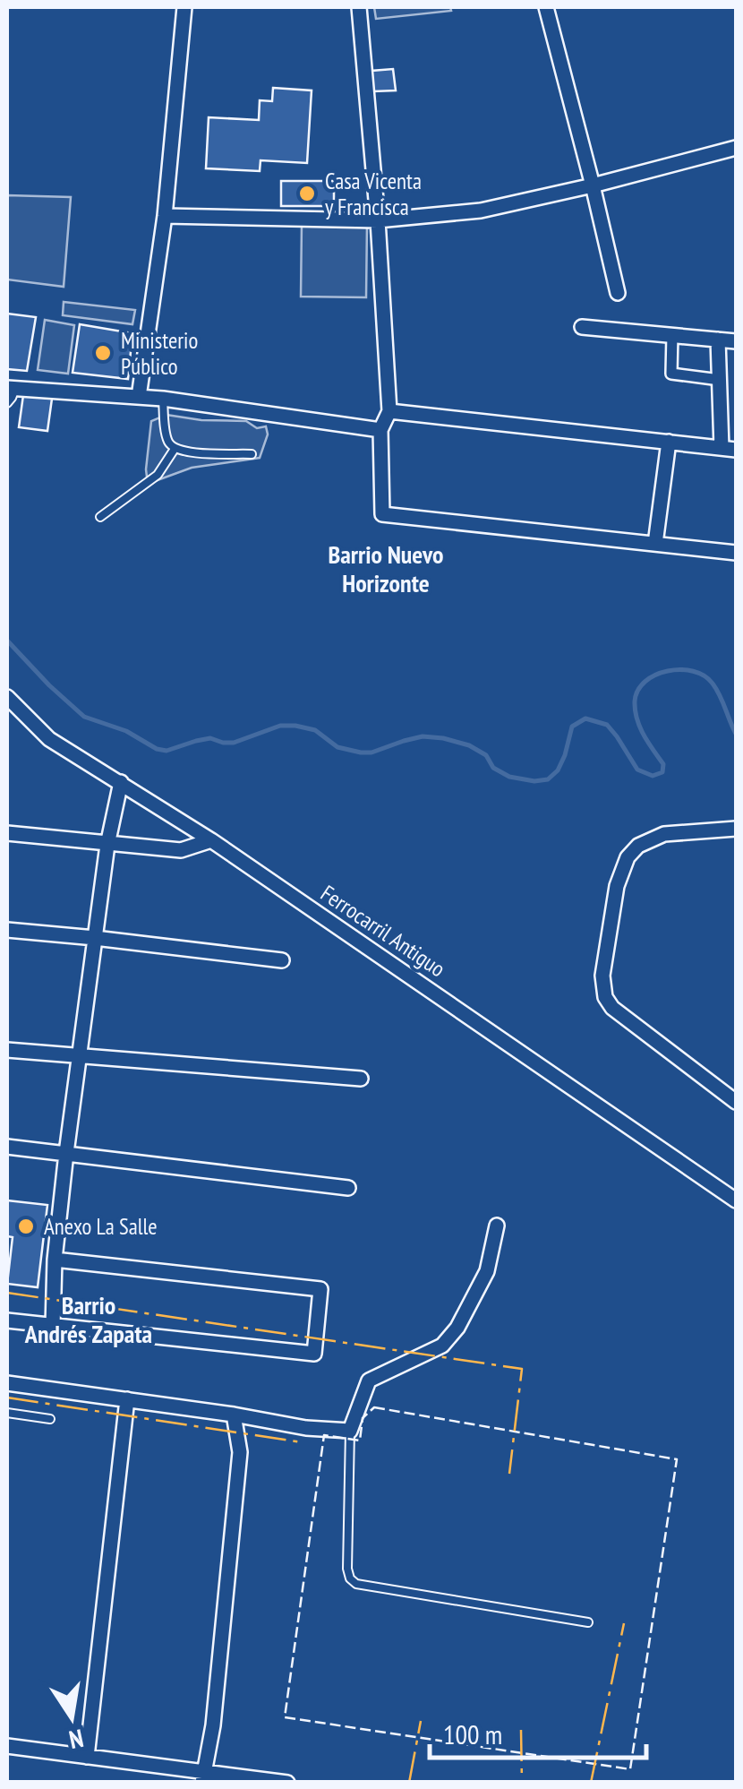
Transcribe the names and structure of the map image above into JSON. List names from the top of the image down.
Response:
{
  "streets": {
    "street": ["Ferrocarril Antiguo"]
  },
  "districts": ["Barrio Nuevo Horizonte", "Barrio Andrés Zapata"],
  "places": ["Casa Vicenta y Francisca", "Ministerio Público", "Anexo La Salle"],
  "scale_bar": "100 m",
  "north": "bottom"
}
